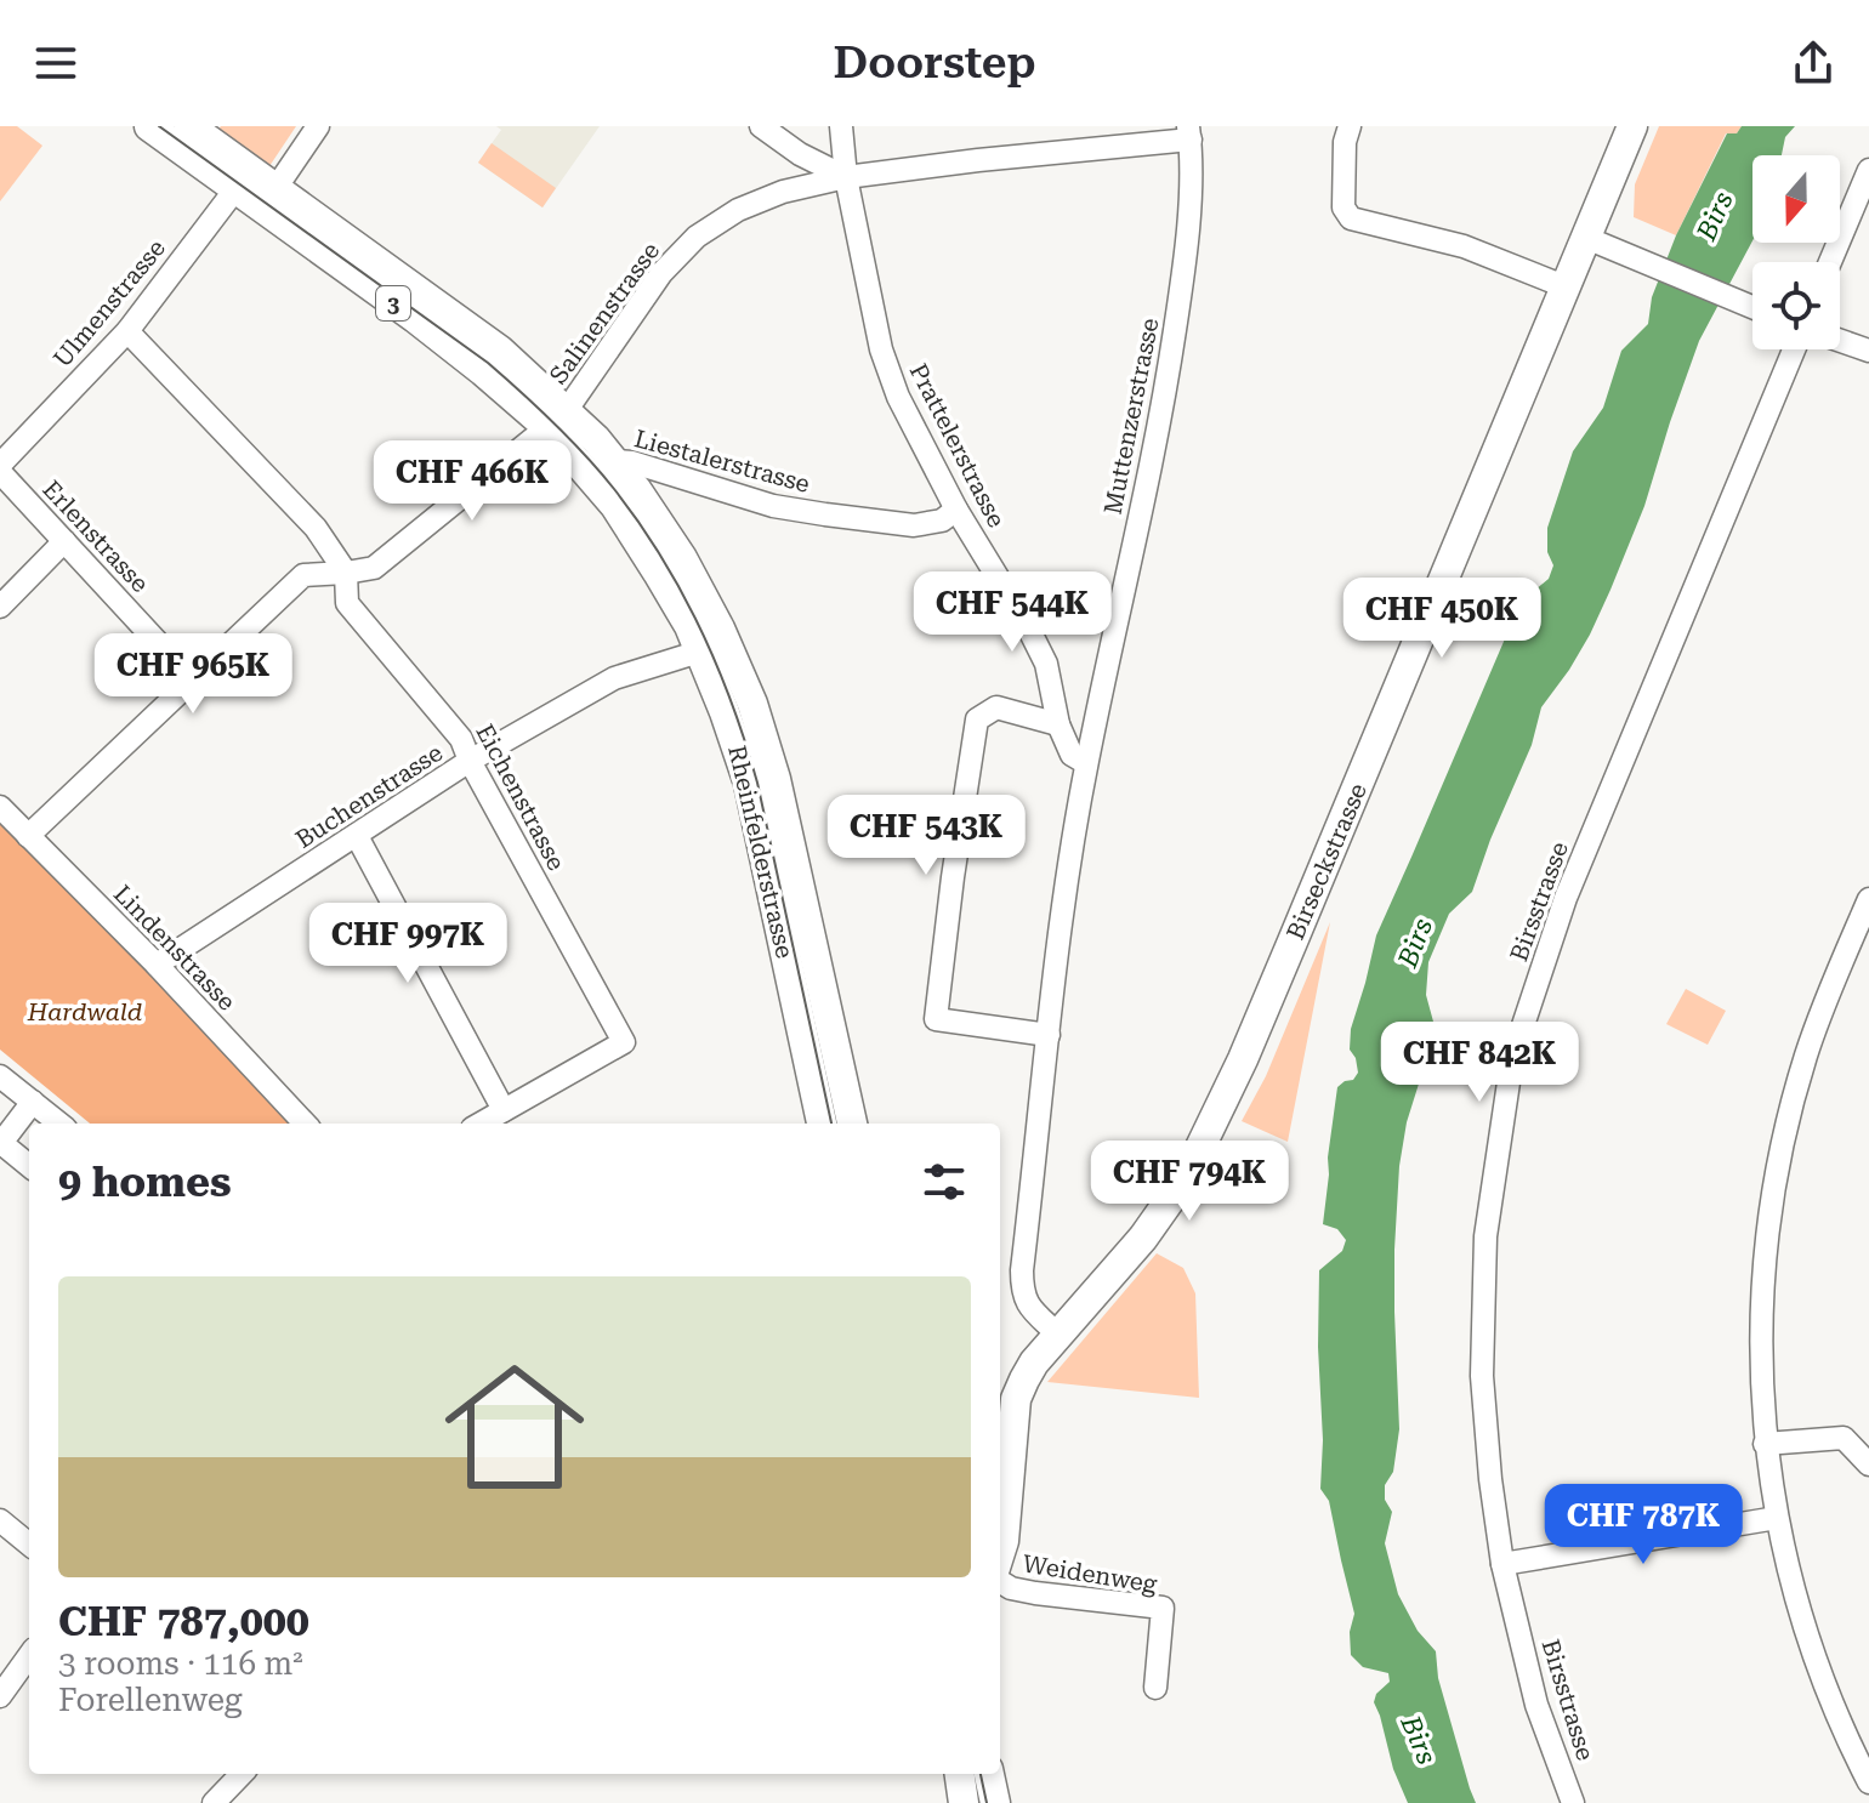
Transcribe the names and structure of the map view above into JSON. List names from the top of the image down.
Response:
{
  "streets": {
    "main road": ["3", "Rheinfelderstrasse", "Birseckstrasse"],
    "street": [
      "Ulmenstrasse",
      "Salinenstrasse",
      "Muttenzerstrasse",
      "Prattelerstrasse",
      "Liestalerstrasse",
      "Erlenstrasse",
      "Buchenstrasse",
      "Eichenstrasse",
      "Birsstrasse",
      "Lindenstrasse",
      "Weidenweg"
    ]
  },
  "crossings": [
    ["Ulmenstrasse", "Erlenstrasse"],
    ["Ulmenstrasse", "Eichenstrasse"],
    ["Ulmenstrasse", "Rheinfelderstrasse"],
    ["Salinenstrasse", "Muttenzerstrasse"],
    ["Salinenstrasse", "Prattelerstrasse"],
    ["Salinenstrasse", "Erlenstrasse"],
    ["Salinenstrasse", "Eichenstrasse"],
    ["Salinenstrasse", "Rheinfelderstrasse"],
    ["Salinenstrasse", "Lindenstrasse"],
    ["Muttenzerstrasse", "Prattelerstrasse"],
    ["Muttenzerstrasse", "Birseckstrasse"],
    ["Prattelerstrasse", "Liestalerstrasse"],
    ["Liestalerstrasse", "Rheinfelderstrasse"],
    ["Buchenstrasse", "Eichenstrasse"],
    ["Buchenstrasse", "Rheinfelderstrasse"],
    ["Buchenstrasse", "Lindenstrasse"]
  ],
  "water": ["Birs"],
  "parks": ["Hardwald"],
  "north": "bottom",
  "page": {
    "header": "Doorstep",
    "price": [
      "CHF 466K",
      "CHF 544K",
      "CHF 450K",
      "CHF 965K",
      "CHF 543K",
      "CHF 997K",
      "CHF 842K",
      "CHF 794K",
      "CHF 787K"
    ],
    "heading": "9 homes",
    "list": [
      {
        "name": "CHF 787,000",
        "note": "3 rooms · 116 m² · Forellenweg"
      }
    ]
  }
}
